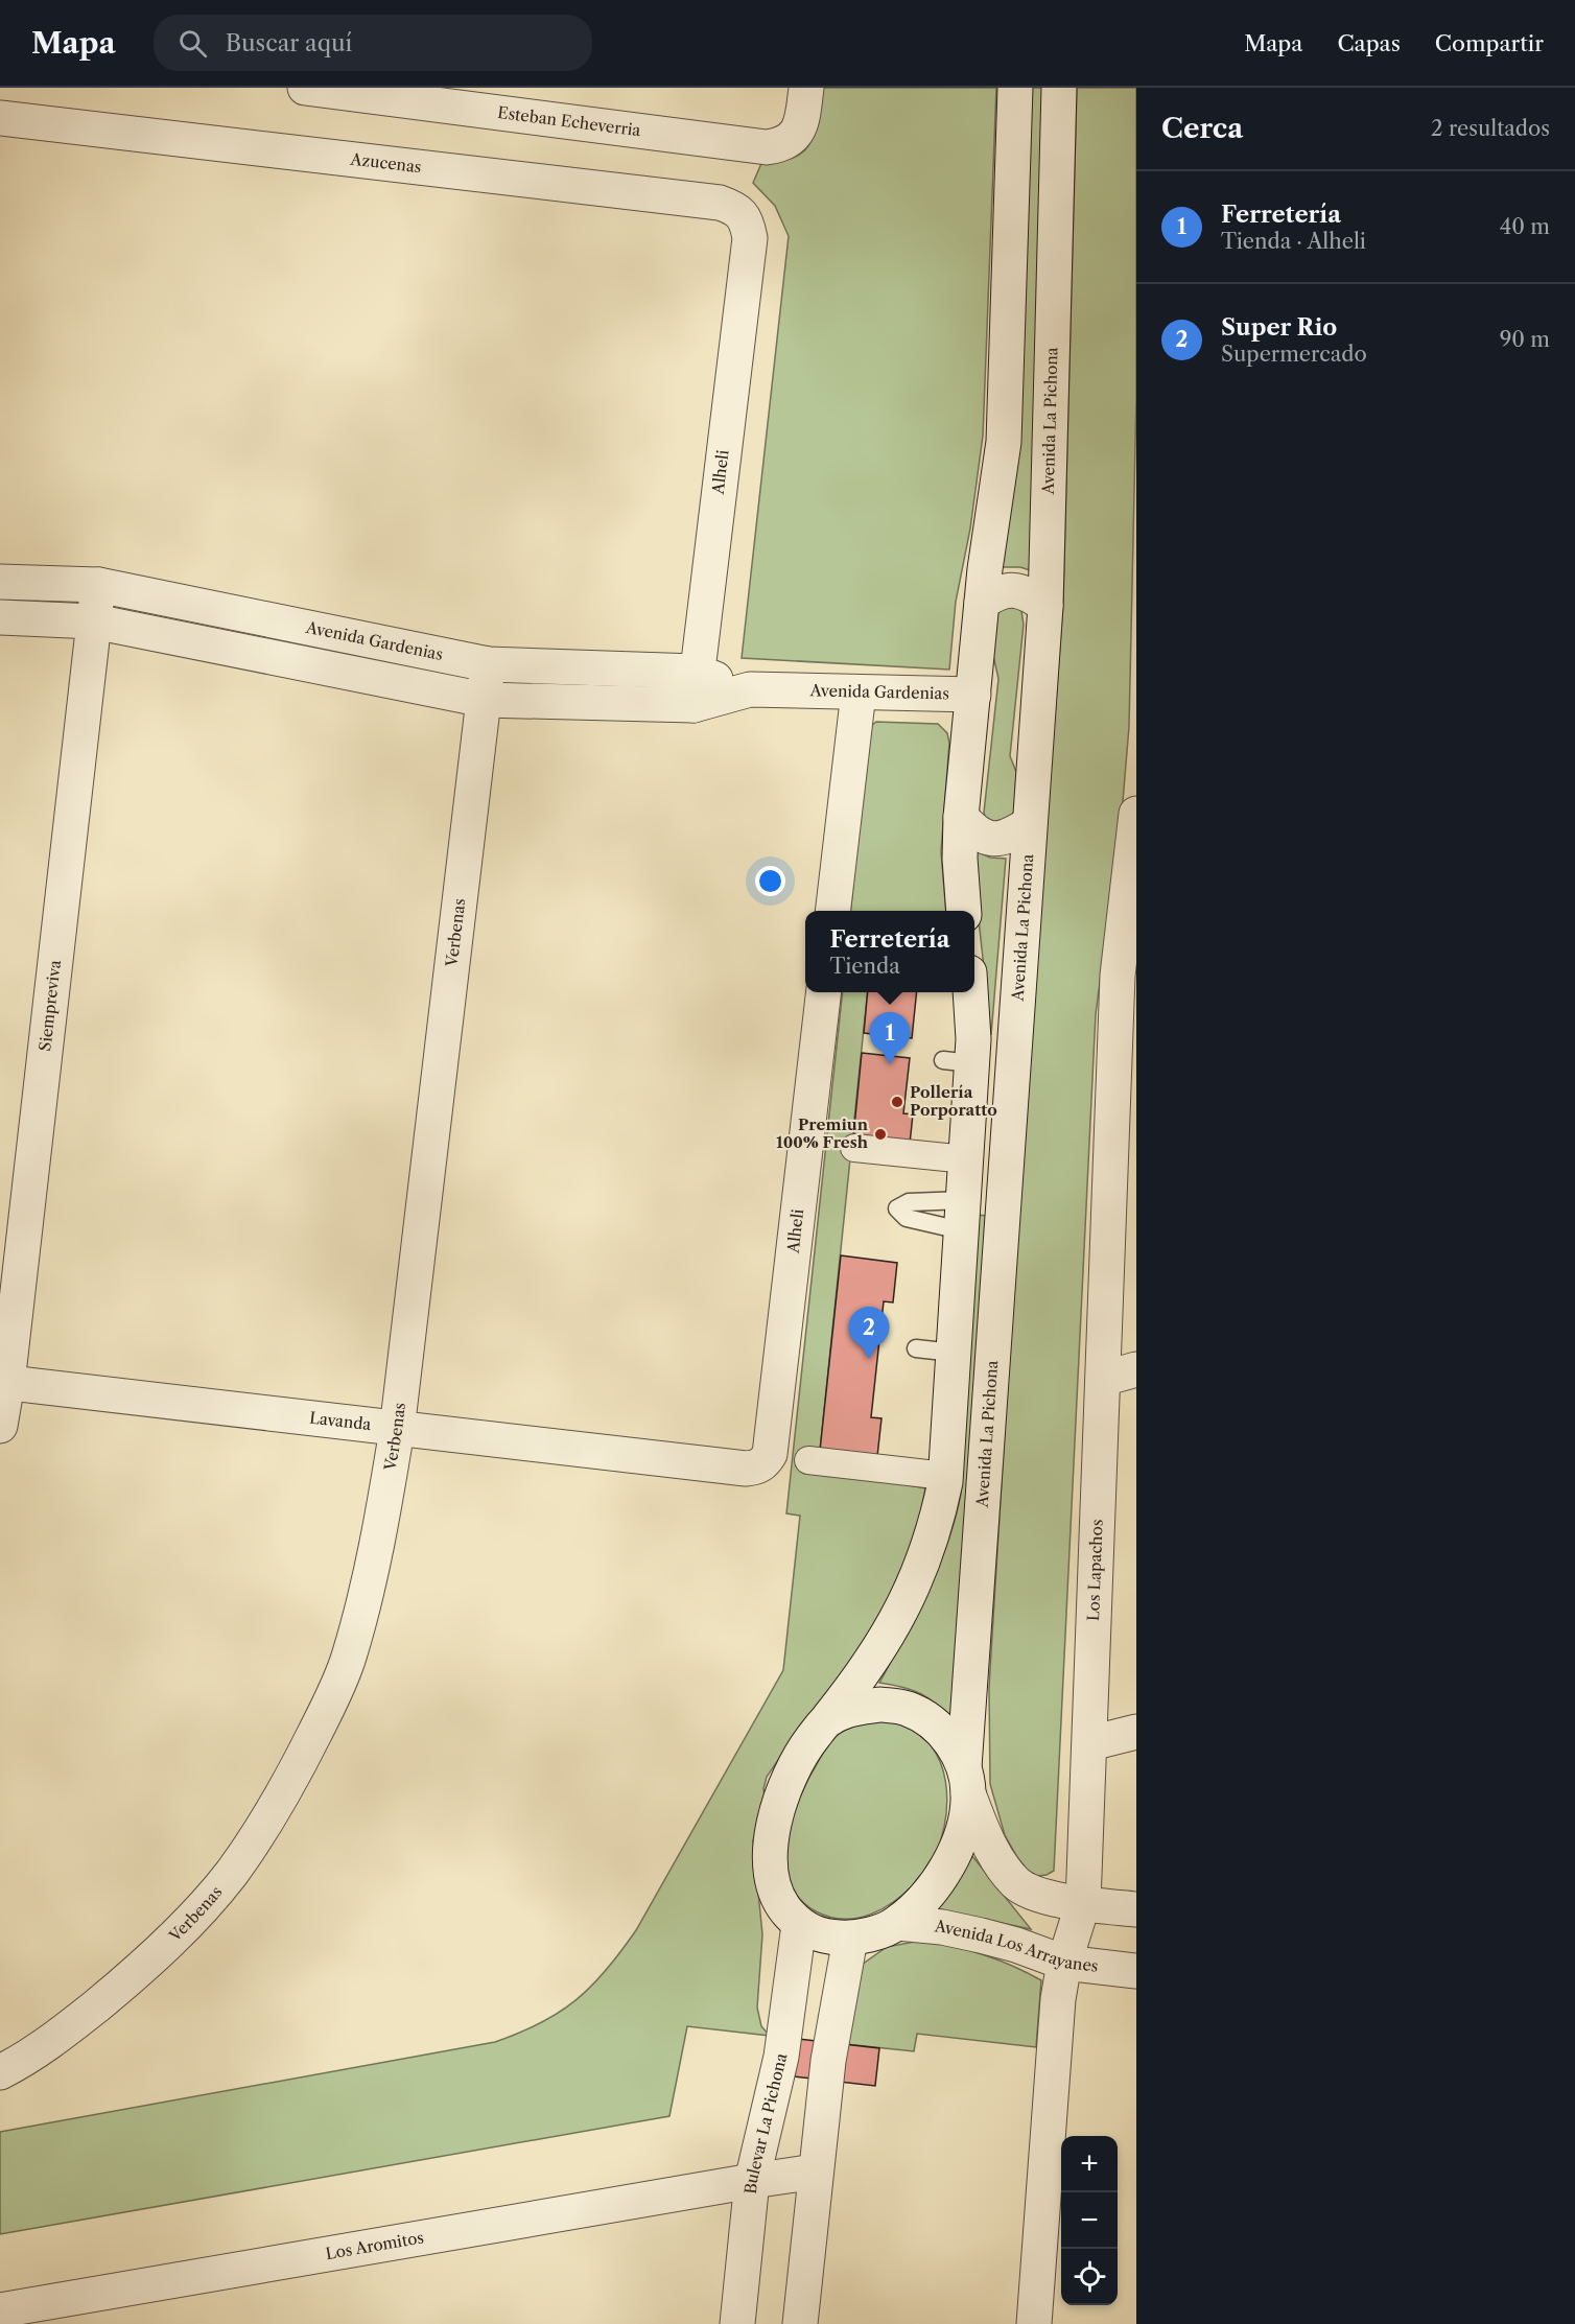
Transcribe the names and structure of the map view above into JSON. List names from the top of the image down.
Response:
{
  "streets": {
    "street": [
      "Esteban Echeverria",
      "Azucenas",
      "Avenida La Pichona",
      "Alheli",
      "Avenida Gardenias",
      "Verbenas",
      "Siempreviva",
      "Lavanda",
      "Los Lapachos",
      "Avenida Los Arrayanes",
      "Bulevar La Pichona",
      "Los Aromitos"
    ]
  },
  "crossings": [
    ["Azucenas", "Alheli"],
    ["Avenida La Pichona", "Avenida Los Arrayanes"],
    ["Avenida La Pichona", "Bulevar La Pichona"],
    ["Alheli", "Avenida Gardenias"],
    ["Alheli", "Lavanda"],
    ["Avenida Gardenias", "Verbenas"],
    ["Avenida Gardenias", "Siempreviva"],
    ["Verbenas", "Lavanda"],
    ["Siempreviva", "Lavanda"],
    ["Los Lapachos", "Avenida Los Arrayanes"],
    ["Avenida Los Arrayanes", "Bulevar La Pichona"],
    ["Bulevar La Pichona", "Los Aromitos"]
  ],
  "places": ["Pollería Porporatto", "Premiun 100% Fresh"],
  "page": {
    "header": "Mapa",
    "search": "Buscar aquí",
    "nav": ["Mapa", "Capas", "Compartir"],
    "heading": ["Cerca", "2 resultados"],
    "list": [
      {
        "mark": "1",
        "name": "Ferretería",
        "note": "Tienda · Alheli",
        "value": "40 m"
      },
      {
        "mark": "2",
        "name": "Super Rio",
        "note": "Supermercado",
        "value": "90 m"
      }
    ],
    "popup": ["Ferretería", "Tienda"],
    "pins": ["1", "2"],
    "map_buttons": ["+", "−"]
  }
}
